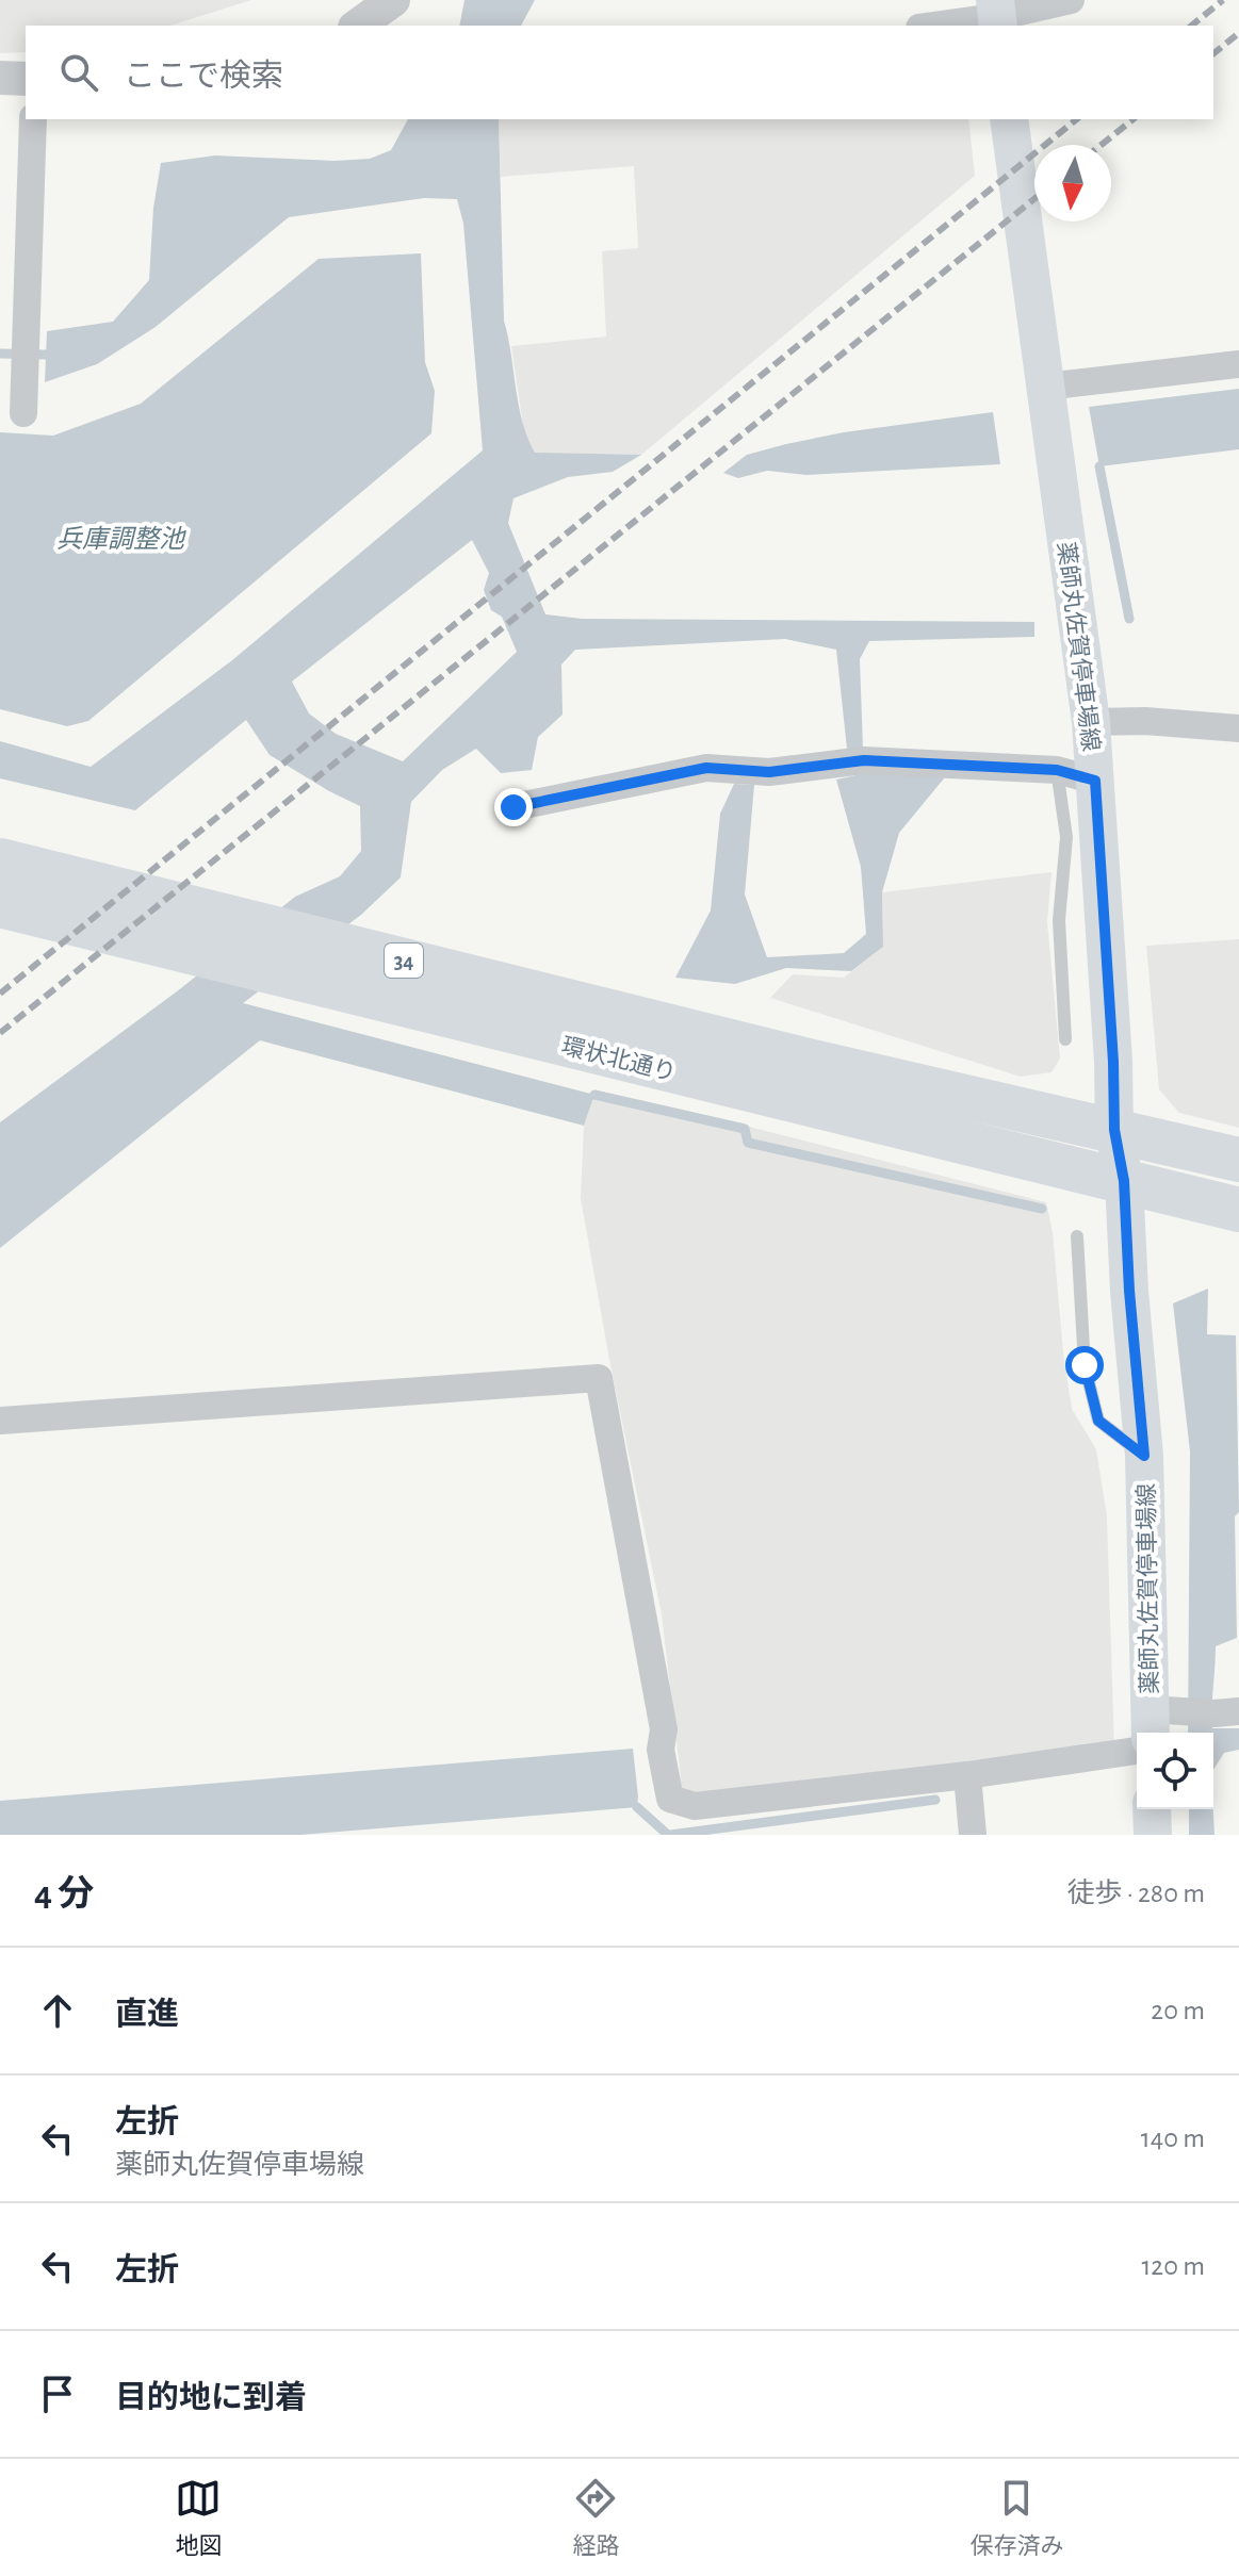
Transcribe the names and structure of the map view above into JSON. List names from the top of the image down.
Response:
{
  "streets": {
    "highway": ["34", "環状北通り"],
    "main road": ["薬師丸佐賀停車場線"]
  },
  "crossings": [
    ["薬師丸佐賀停車場線", "環状北通り"]
  ],
  "water": ["兵庫調整池"],
  "north": "bottom",
  "page": {
    "search": "ここで検索",
    "heading": ["4 分", "徒歩 · 280 m"],
    "list": [
      ["直進", "20 m"],
      ["左折", "薬師丸佐賀停車場線", "140 m"],
      ["左折", "120 m"],
      "目的地に到着"
    ],
    "nav": ["地図", "経路", "保存済み"]
  }
}
